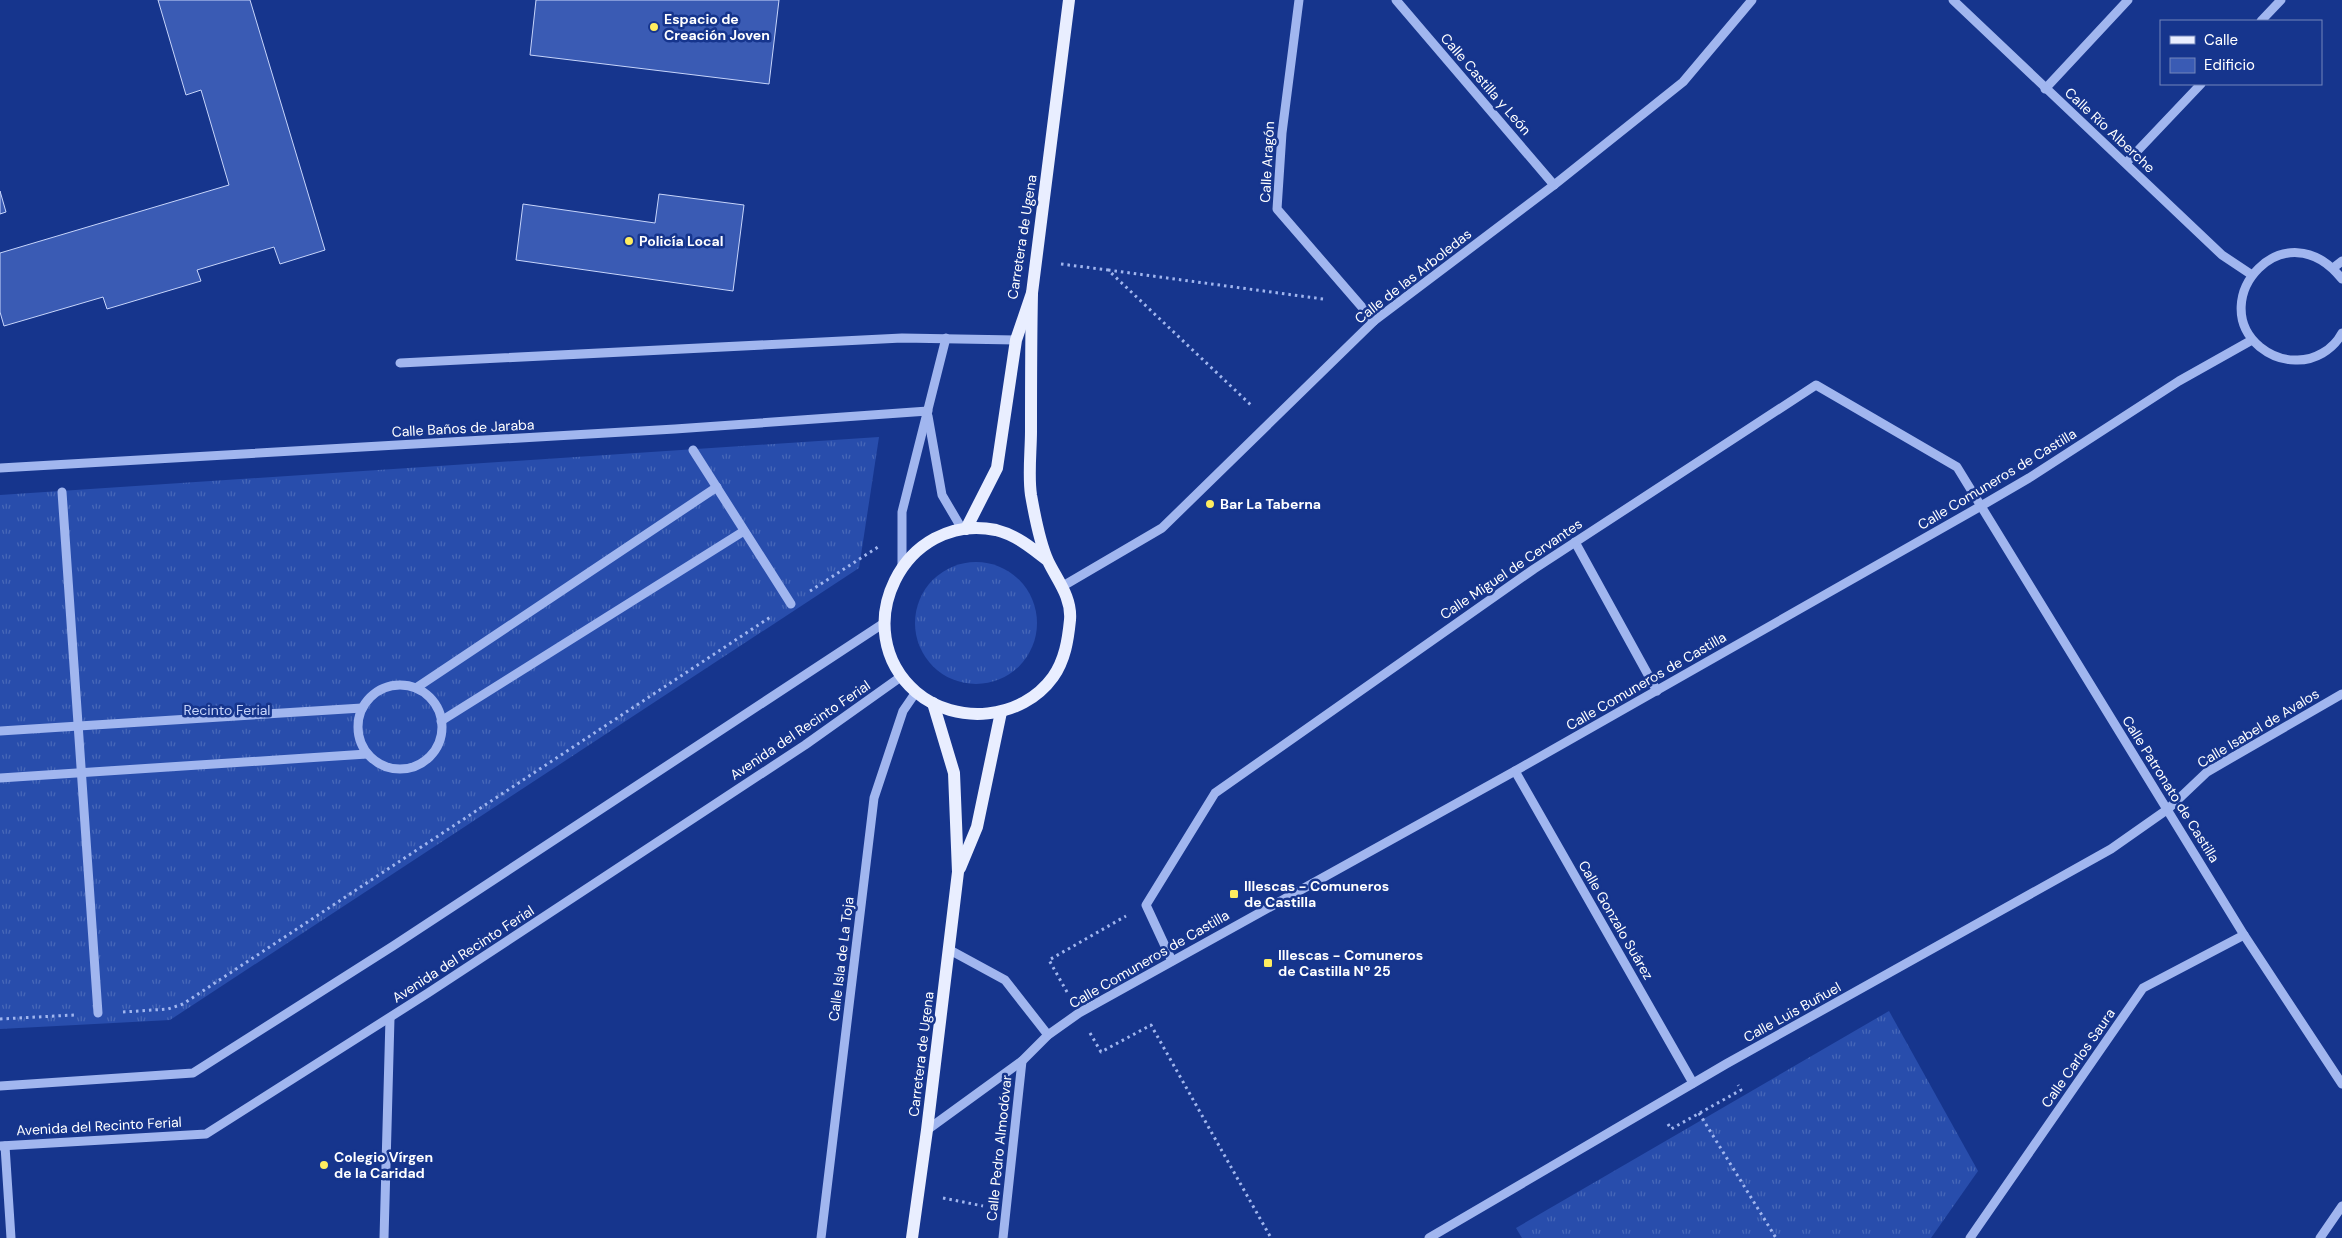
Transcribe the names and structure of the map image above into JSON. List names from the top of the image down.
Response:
{
  "streets": {
    "main road": ["Carretera de Ugena"],
    "street": [
      "Calle Castilla y León",
      "Calle Río Alberche",
      "Calle Aragón",
      "Calle de las Arboledas",
      "Calle Baños de Jaraba",
      "Calle Comuneros de Castilla",
      "Calle Miguel de Cervantes",
      "Calle Isabel de Avalos",
      "Avenida del Recinto Ferial",
      "Calle Patronato de Castilla",
      "Calle Gonzalo Suárez",
      "Calle Isla de La Toja",
      "Calle Luis Buñuel",
      "Calle Carlos Saura",
      "Calle Pedro Almodóvar"
    ]
  },
  "crossings": [
    ["Calle Castilla y León", "Calle de las Arboledas"],
    ["Calle Aragón", "Calle de las Arboledas"],
    ["Carretera de Ugena", "Calle Comuneros de Castilla"],
    ["Calle Comuneros de Castilla", "Calle Miguel de Cervantes"],
    ["Calle Comuneros de Castilla", "Calle Patronato de Castilla"],
    ["Calle Comuneros de Castilla", "Calle Gonzalo Suárez"],
    ["Calle Comuneros de Castilla", "Calle Pedro Almodóvar"],
    ["Calle Miguel de Cervantes", "Calle Patronato de Castilla"],
    ["Calle Isabel de Avalos", "Calle Patronato de Castilla"],
    ["Calle Isabel de Avalos", "Calle Luis Buñuel"],
    ["Calle Patronato de Castilla", "Calle Luis Buñuel"],
    ["Calle Patronato de Castilla", "Calle Carlos Saura"],
    ["Calle Gonzalo Suárez", "Calle Luis Buñuel"]
  ],
  "parks": ["Recinto Ferial"],
  "places": {
    "other": [
      "Espacio de Creación Joven",
      "Policía Local",
      "Bar La Taberna",
      "Colegio Vírgen de la Caridad"
    ],
    "transit": ["Illescas - Comuneros de Castilla", "Illescas - Comuneros de Castilla Nº 25"]
  },
  "legend": ["Calle", "Edificio"]
}
